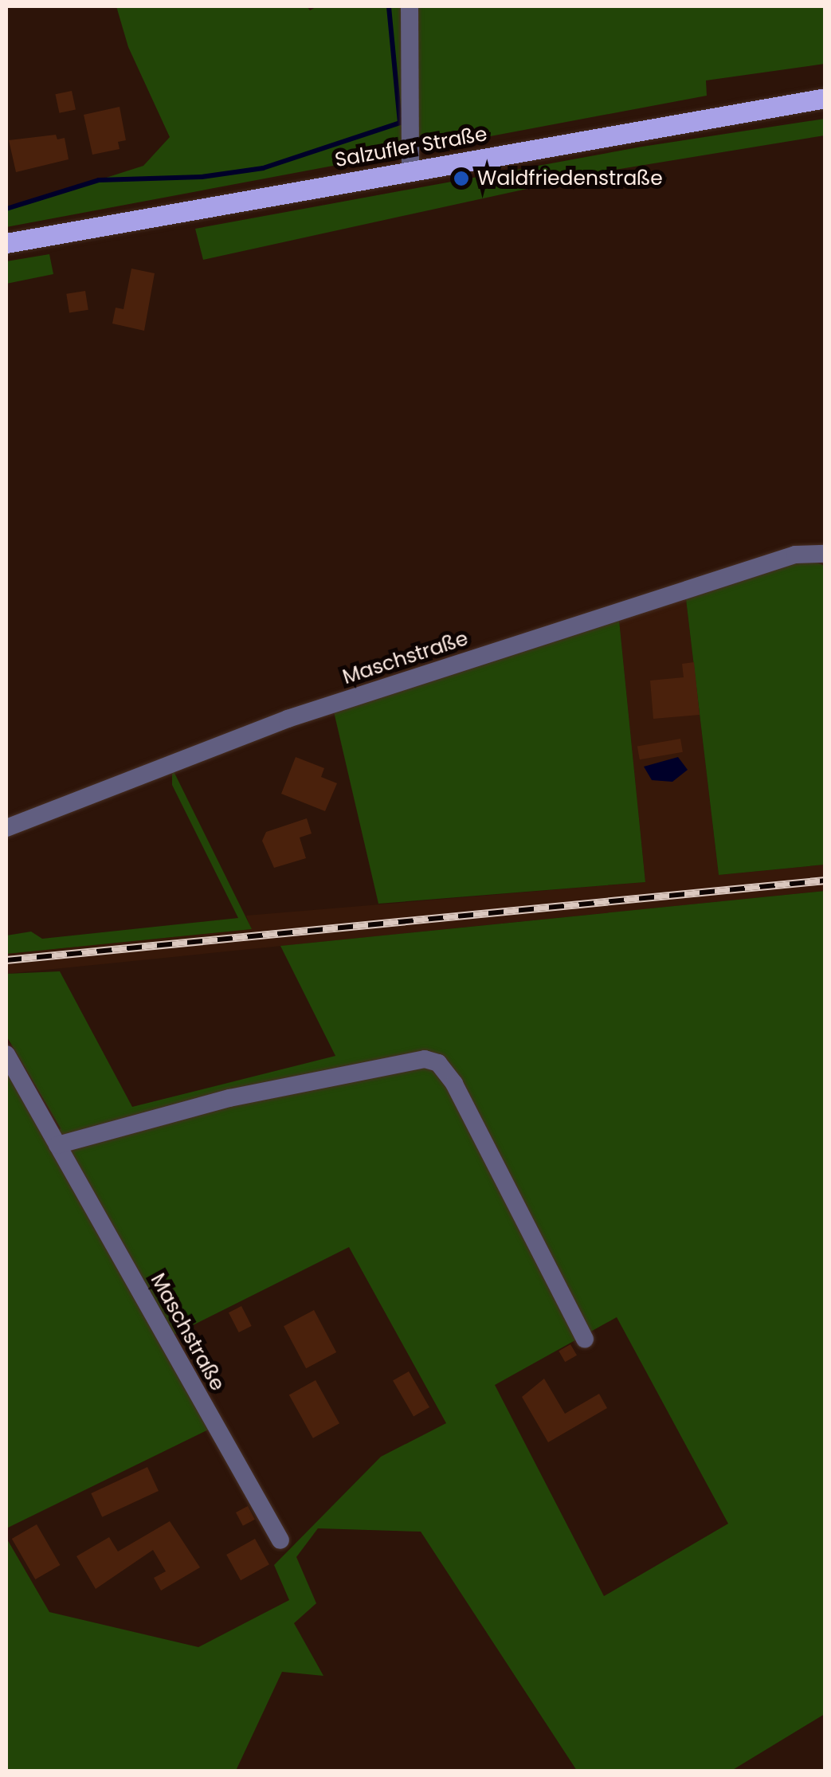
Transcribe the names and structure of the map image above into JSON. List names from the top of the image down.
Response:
{
  "streets": {
    "main road": ["Salzufler Straße"],
    "street": ["Maschstraße"]
  },
  "places": ["Waldfriedenstraße"]
}
